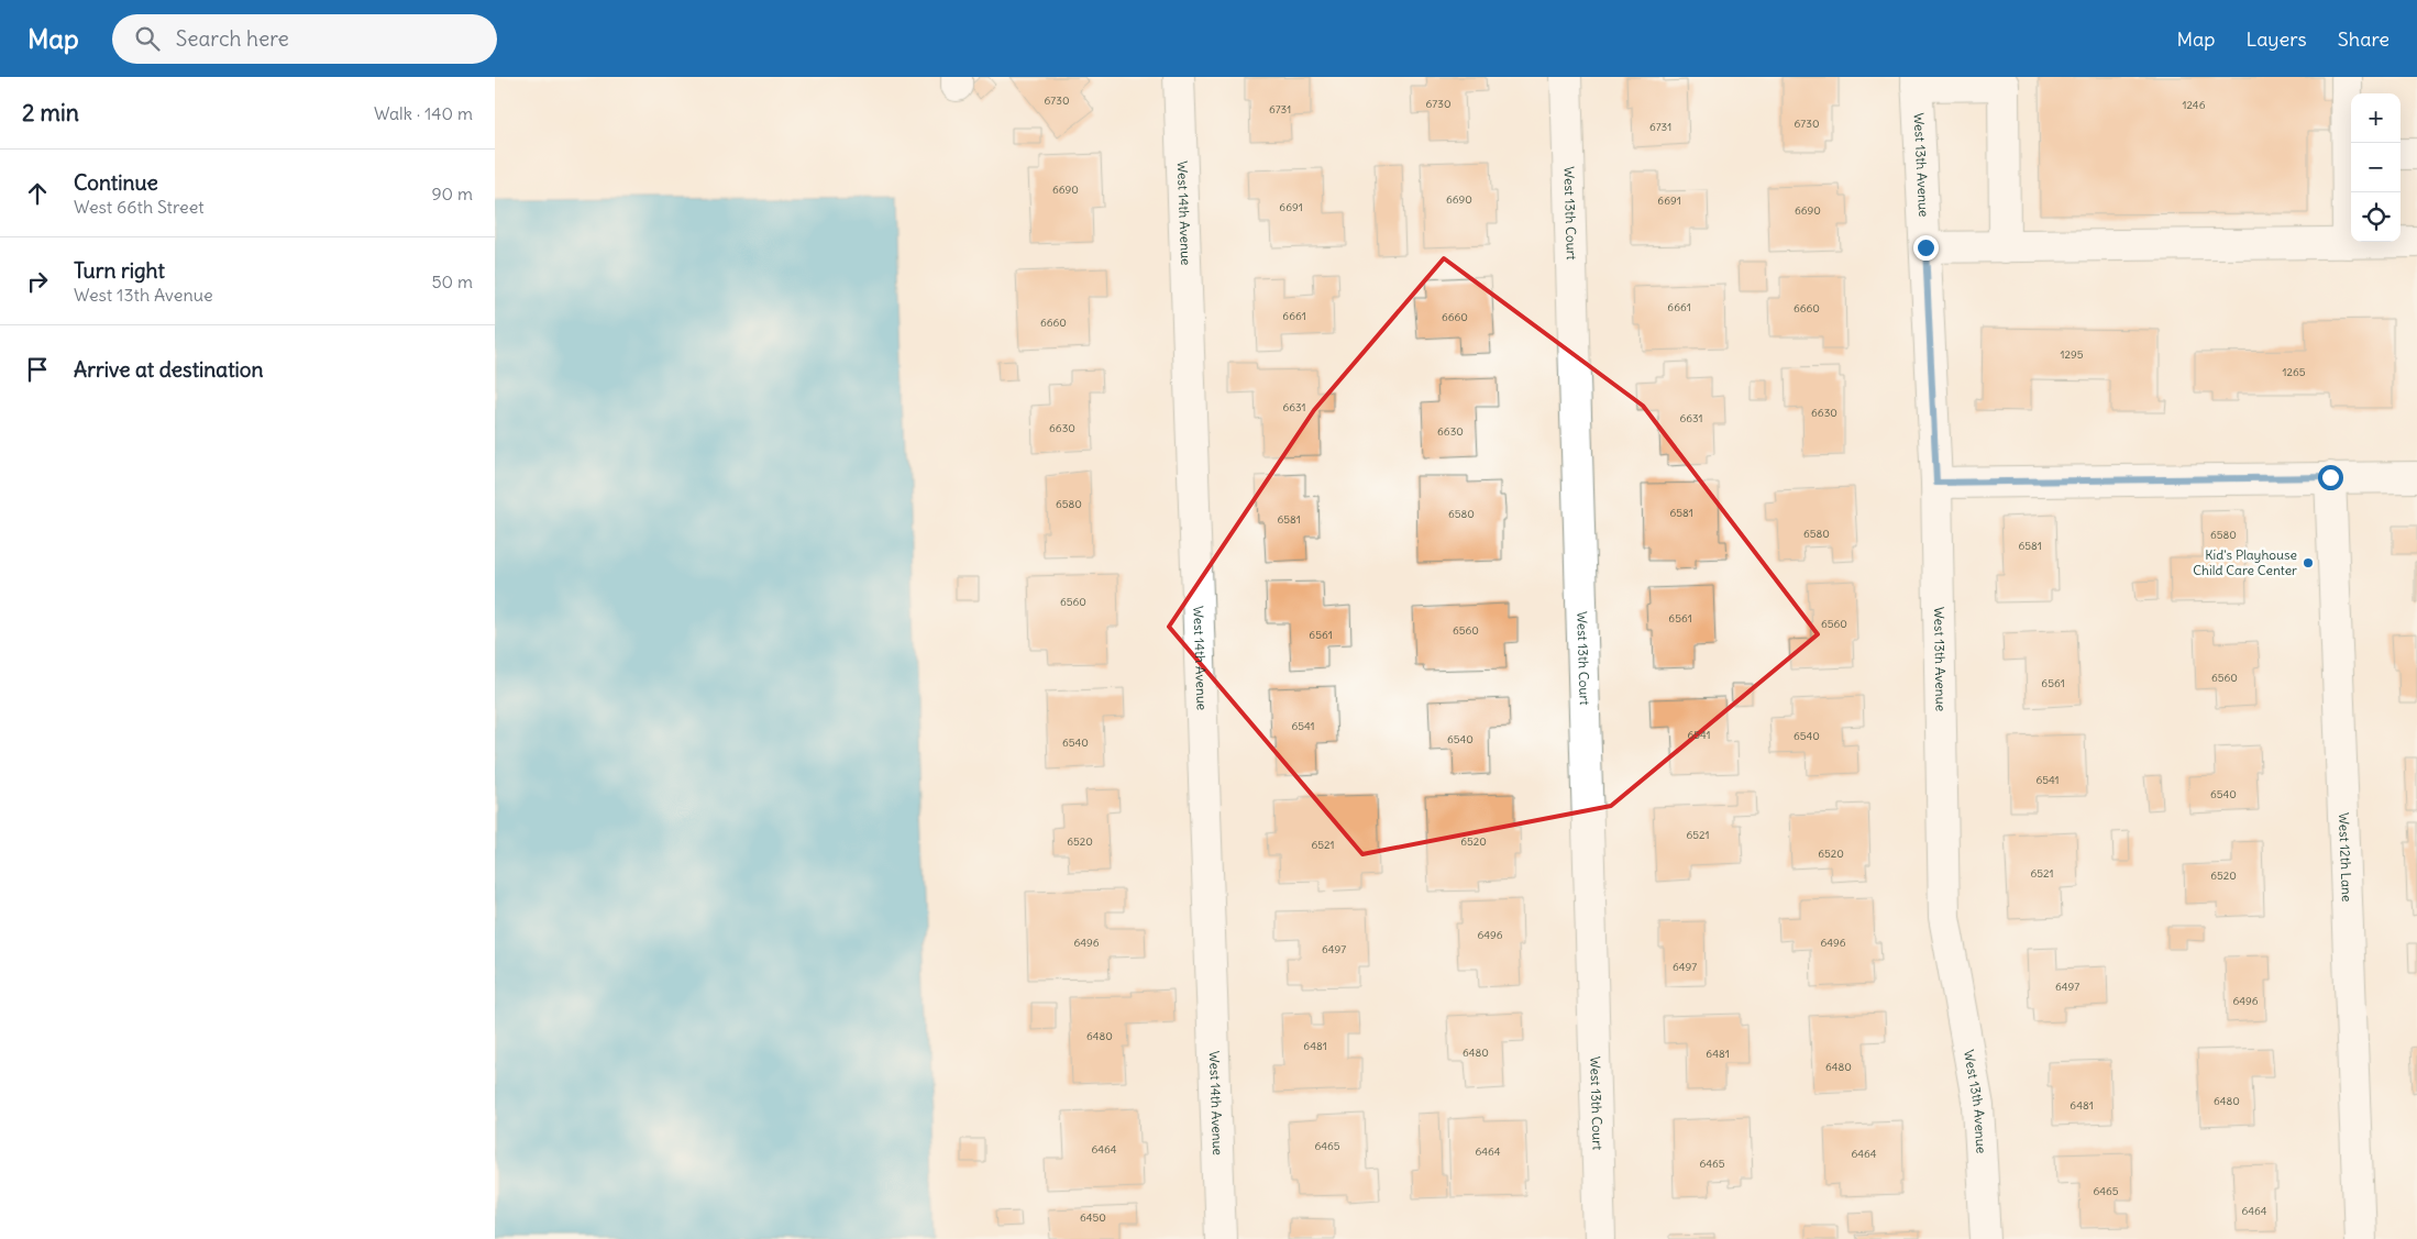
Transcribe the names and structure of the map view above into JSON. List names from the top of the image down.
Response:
{
  "streets": {
    "street": [
      "West 13th Avenue",
      "West 14th Avenue",
      "West 13th Court",
      "West 12th Lane"
    ]
  },
  "places": ["Kid's Playhouse Child Care Center"],
  "house_numbers": [
    "6730",
    "6730",
    "1246",
    "6731",
    "6730",
    "6731",
    "6690",
    "6690",
    "6691",
    "6691",
    "6690",
    "6661",
    "6660",
    "6661",
    "6660",
    "6660",
    "1295",
    "1265",
    "6631",
    "6630",
    "6631",
    "6630",
    "6630",
    "6580",
    "6581",
    "6580",
    "6581",
    "6580",
    "6580",
    "6581",
    "6560",
    "6561",
    "6560",
    "6560",
    "6561",
    "6560",
    "6561",
    "6541",
    "6541",
    "6540",
    "6540",
    "6540",
    "6541",
    "6540",
    "6521",
    "6520",
    "6520",
    "6521",
    "6520",
    "6521",
    "6520",
    "6496",
    "6496",
    "6496",
    "6497",
    "6497",
    "6497",
    "6496",
    "6480",
    "6481",
    "6480",
    "6481",
    "6480",
    "6480",
    "6481",
    "6465",
    "6464",
    "6464",
    "6464",
    "6465",
    "6465",
    "6464",
    "6450"
  ],
  "page": {
    "header": "Map",
    "search": "Search here",
    "nav": ["Map", "Layers", "Share"],
    "heading": ["2 min", "Walk · 140 m"],
    "map_buttons": ["+", "−"],
    "list": [
      ["Continue", "West 66th Street", "90 m"],
      ["Turn right", "West 13th Avenue", "50 m"],
      "Arrive at destination"
    ]
  }
}
